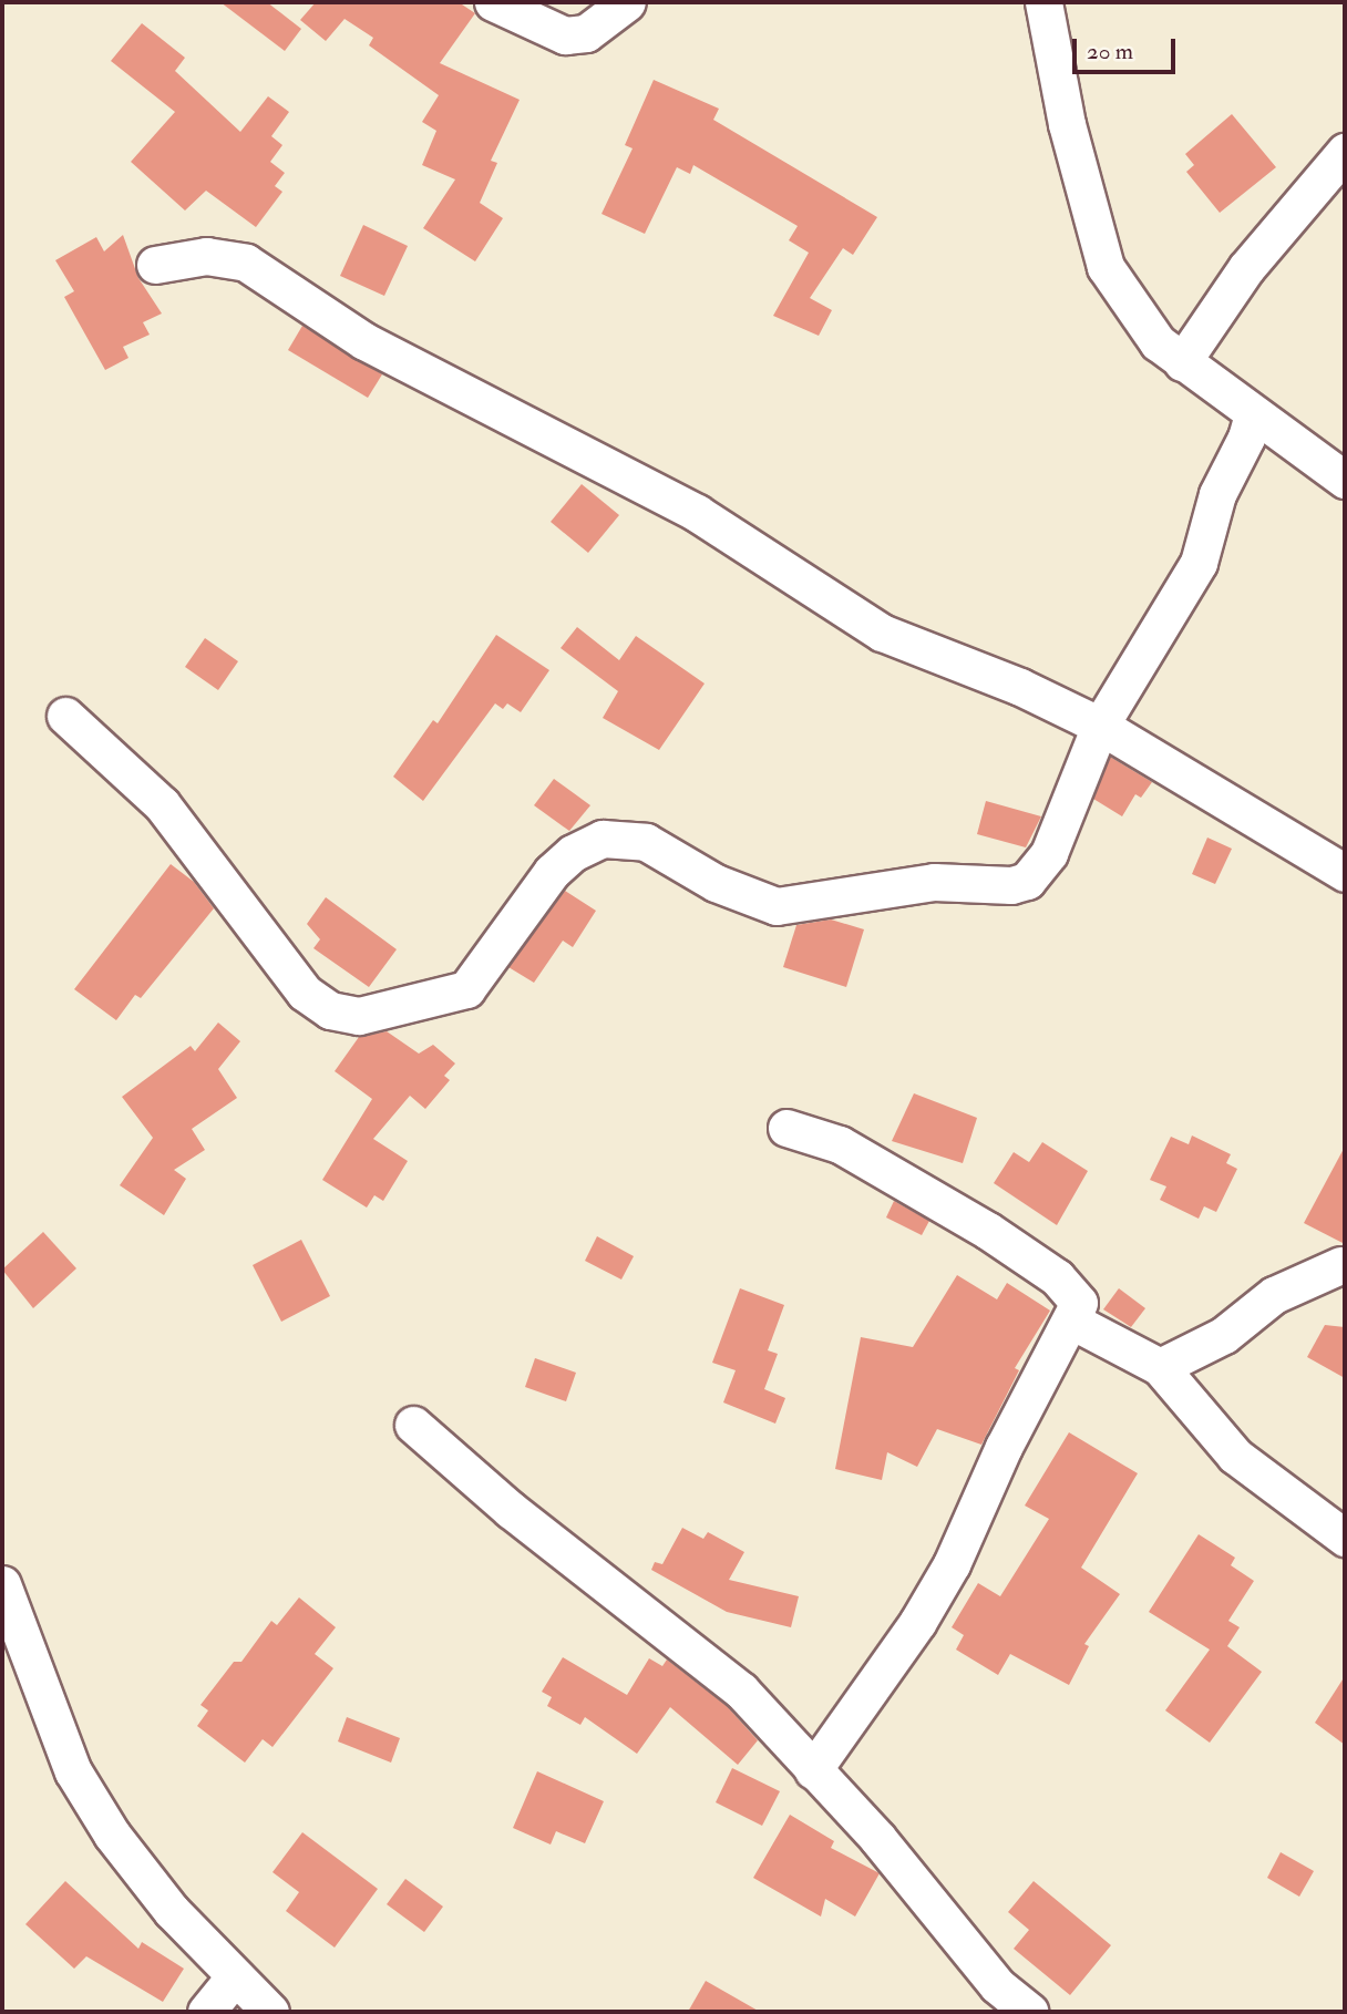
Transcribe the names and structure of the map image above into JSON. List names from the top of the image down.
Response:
{
  "scale_bar": "20 m"
}
